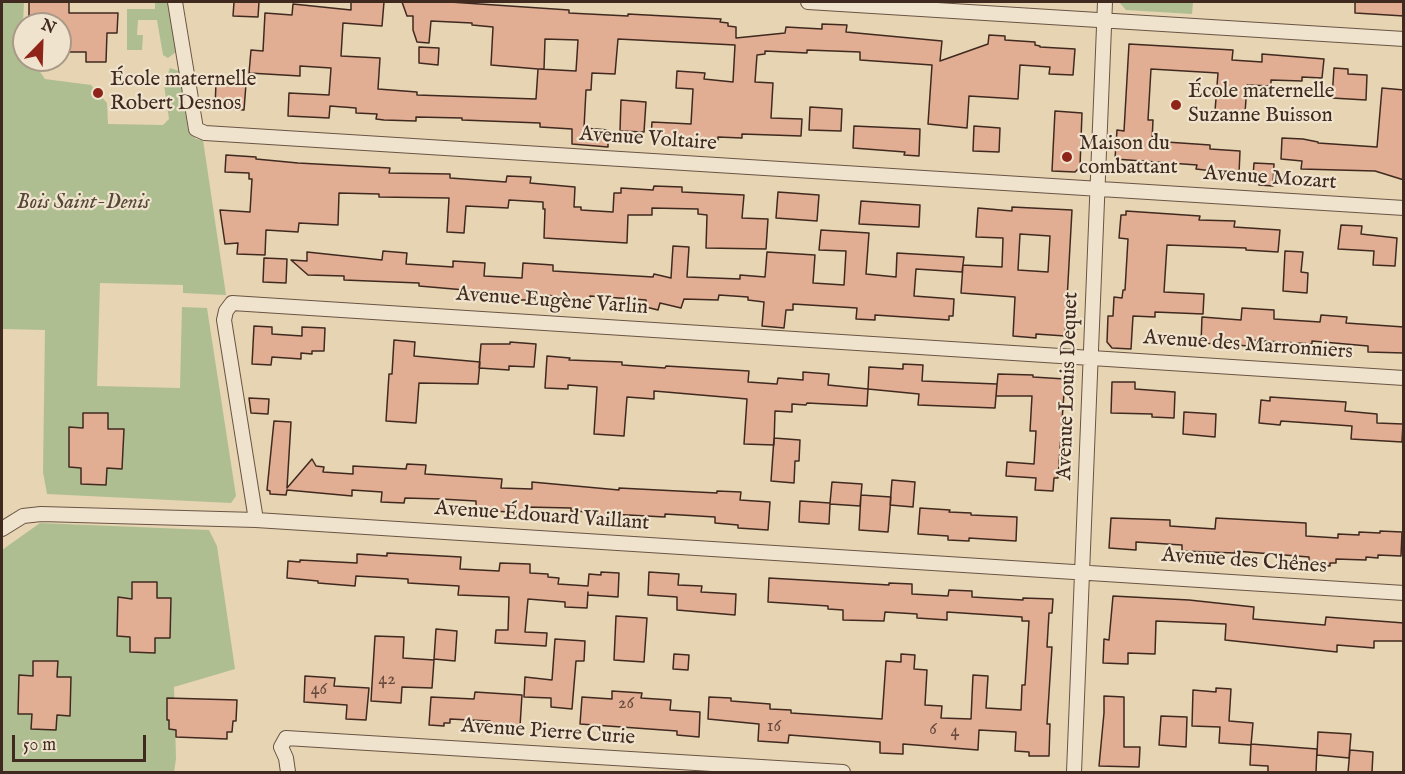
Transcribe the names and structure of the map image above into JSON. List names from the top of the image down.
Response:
{
  "streets": {
    "street": [
      "Avenue Voltaire",
      "Avenue Mozart",
      "Avenue Eugène Varlin",
      "Avenue des Marronniers",
      "Avenue Louis Dequet",
      "Avenue Édouard Vaillant",
      "Avenue des Chênes",
      "Avenue Pierre Curie"
    ]
  },
  "crossings": [
    ["Avenue Voltaire", "Avenue Mozart"],
    ["Avenue Voltaire", "Avenue Louis Dequet"],
    ["Avenue Mozart", "Avenue Louis Dequet"],
    ["Avenue Eugène Varlin", "Avenue des Marronniers"],
    ["Avenue Eugène Varlin", "Avenue Louis Dequet"],
    ["Avenue Eugène Varlin", "Avenue Édouard Vaillant"],
    ["Avenue des Marronniers", "Avenue Louis Dequet"],
    ["Avenue Louis Dequet", "Avenue Édouard Vaillant"],
    ["Avenue Louis Dequet", "Avenue des Chênes"],
    ["Avenue Édouard Vaillant", "Avenue des Chênes"]
  ],
  "parks": ["Bois Saint-Denis"],
  "places": ["École maternelle Robert Desnos", "École maternelle Suzanne Buisson", "Maison du combattant"],
  "house_numbers": [
    "42",
    "46",
    "26",
    "16",
    "6",
    "4"
  ],
  "scale_bar": "50 m",
  "north": "top right"
}
